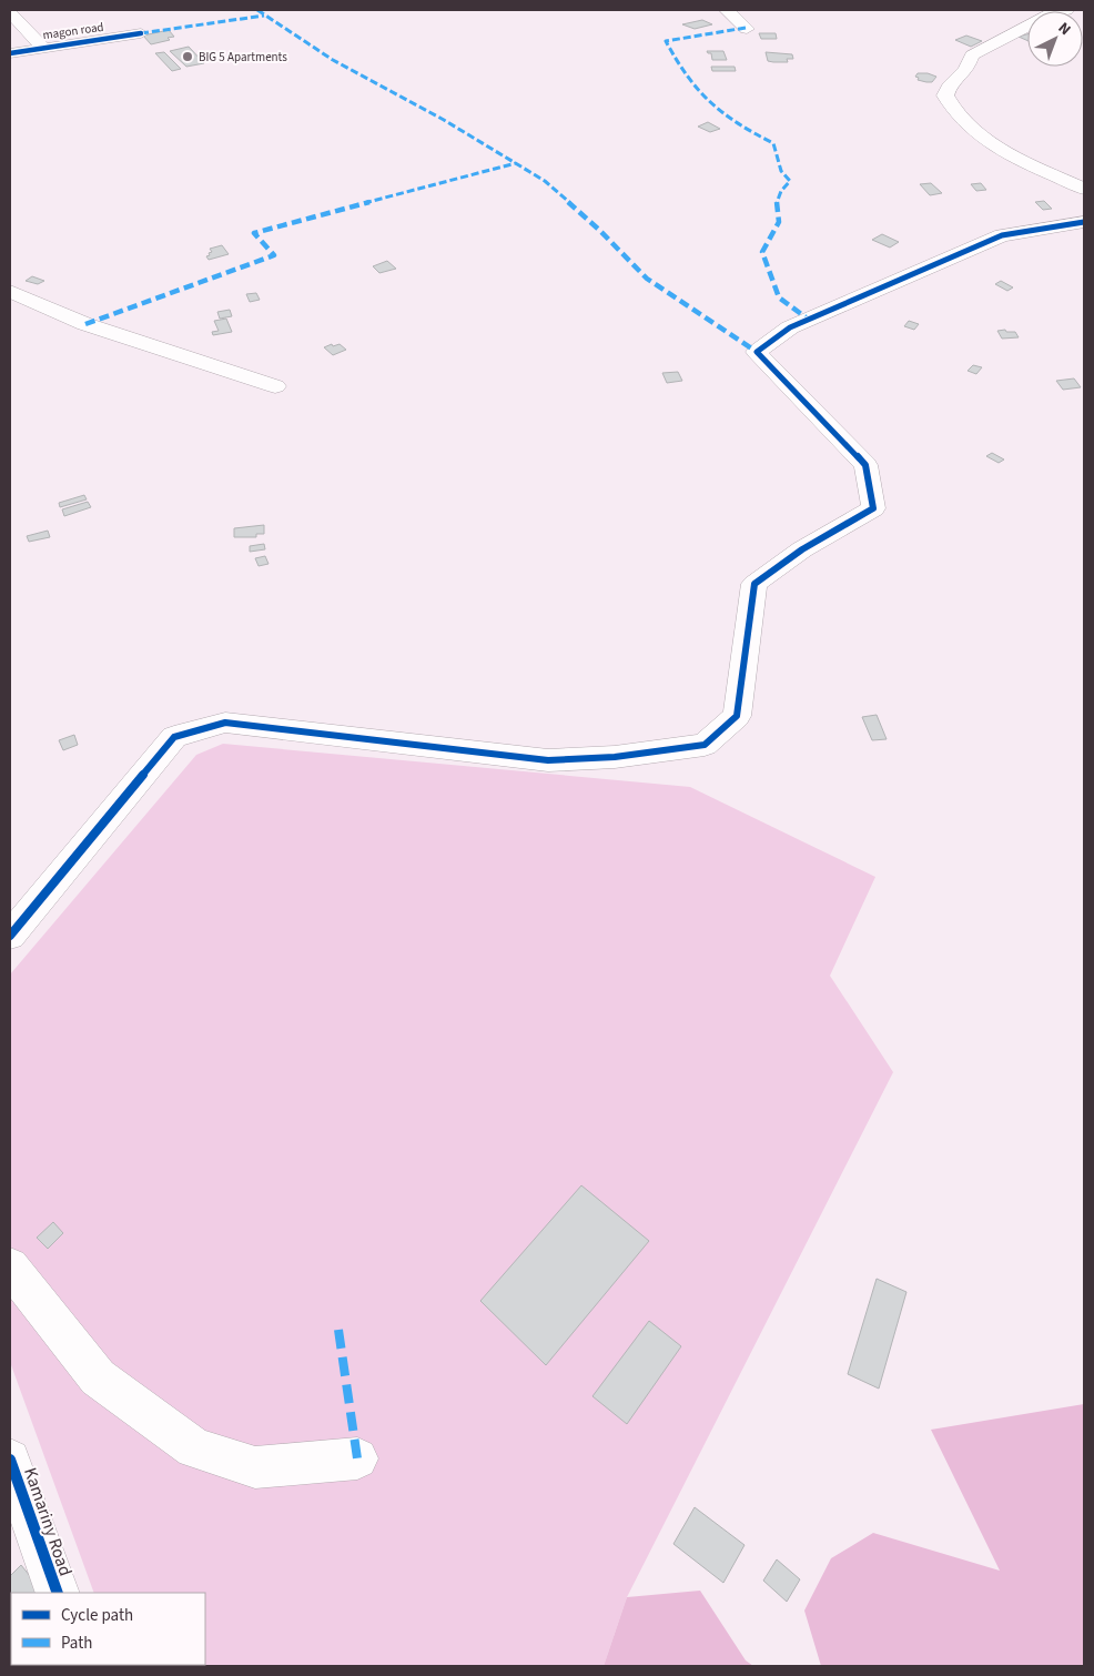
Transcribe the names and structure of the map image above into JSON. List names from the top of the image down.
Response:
{
  "streets": {
    "street": ["magon road", "Kamariny Road"]
  },
  "places": ["BIG 5 Apartments"],
  "legend": ["Cycle path", "Path"],
  "north": "top right"
}
